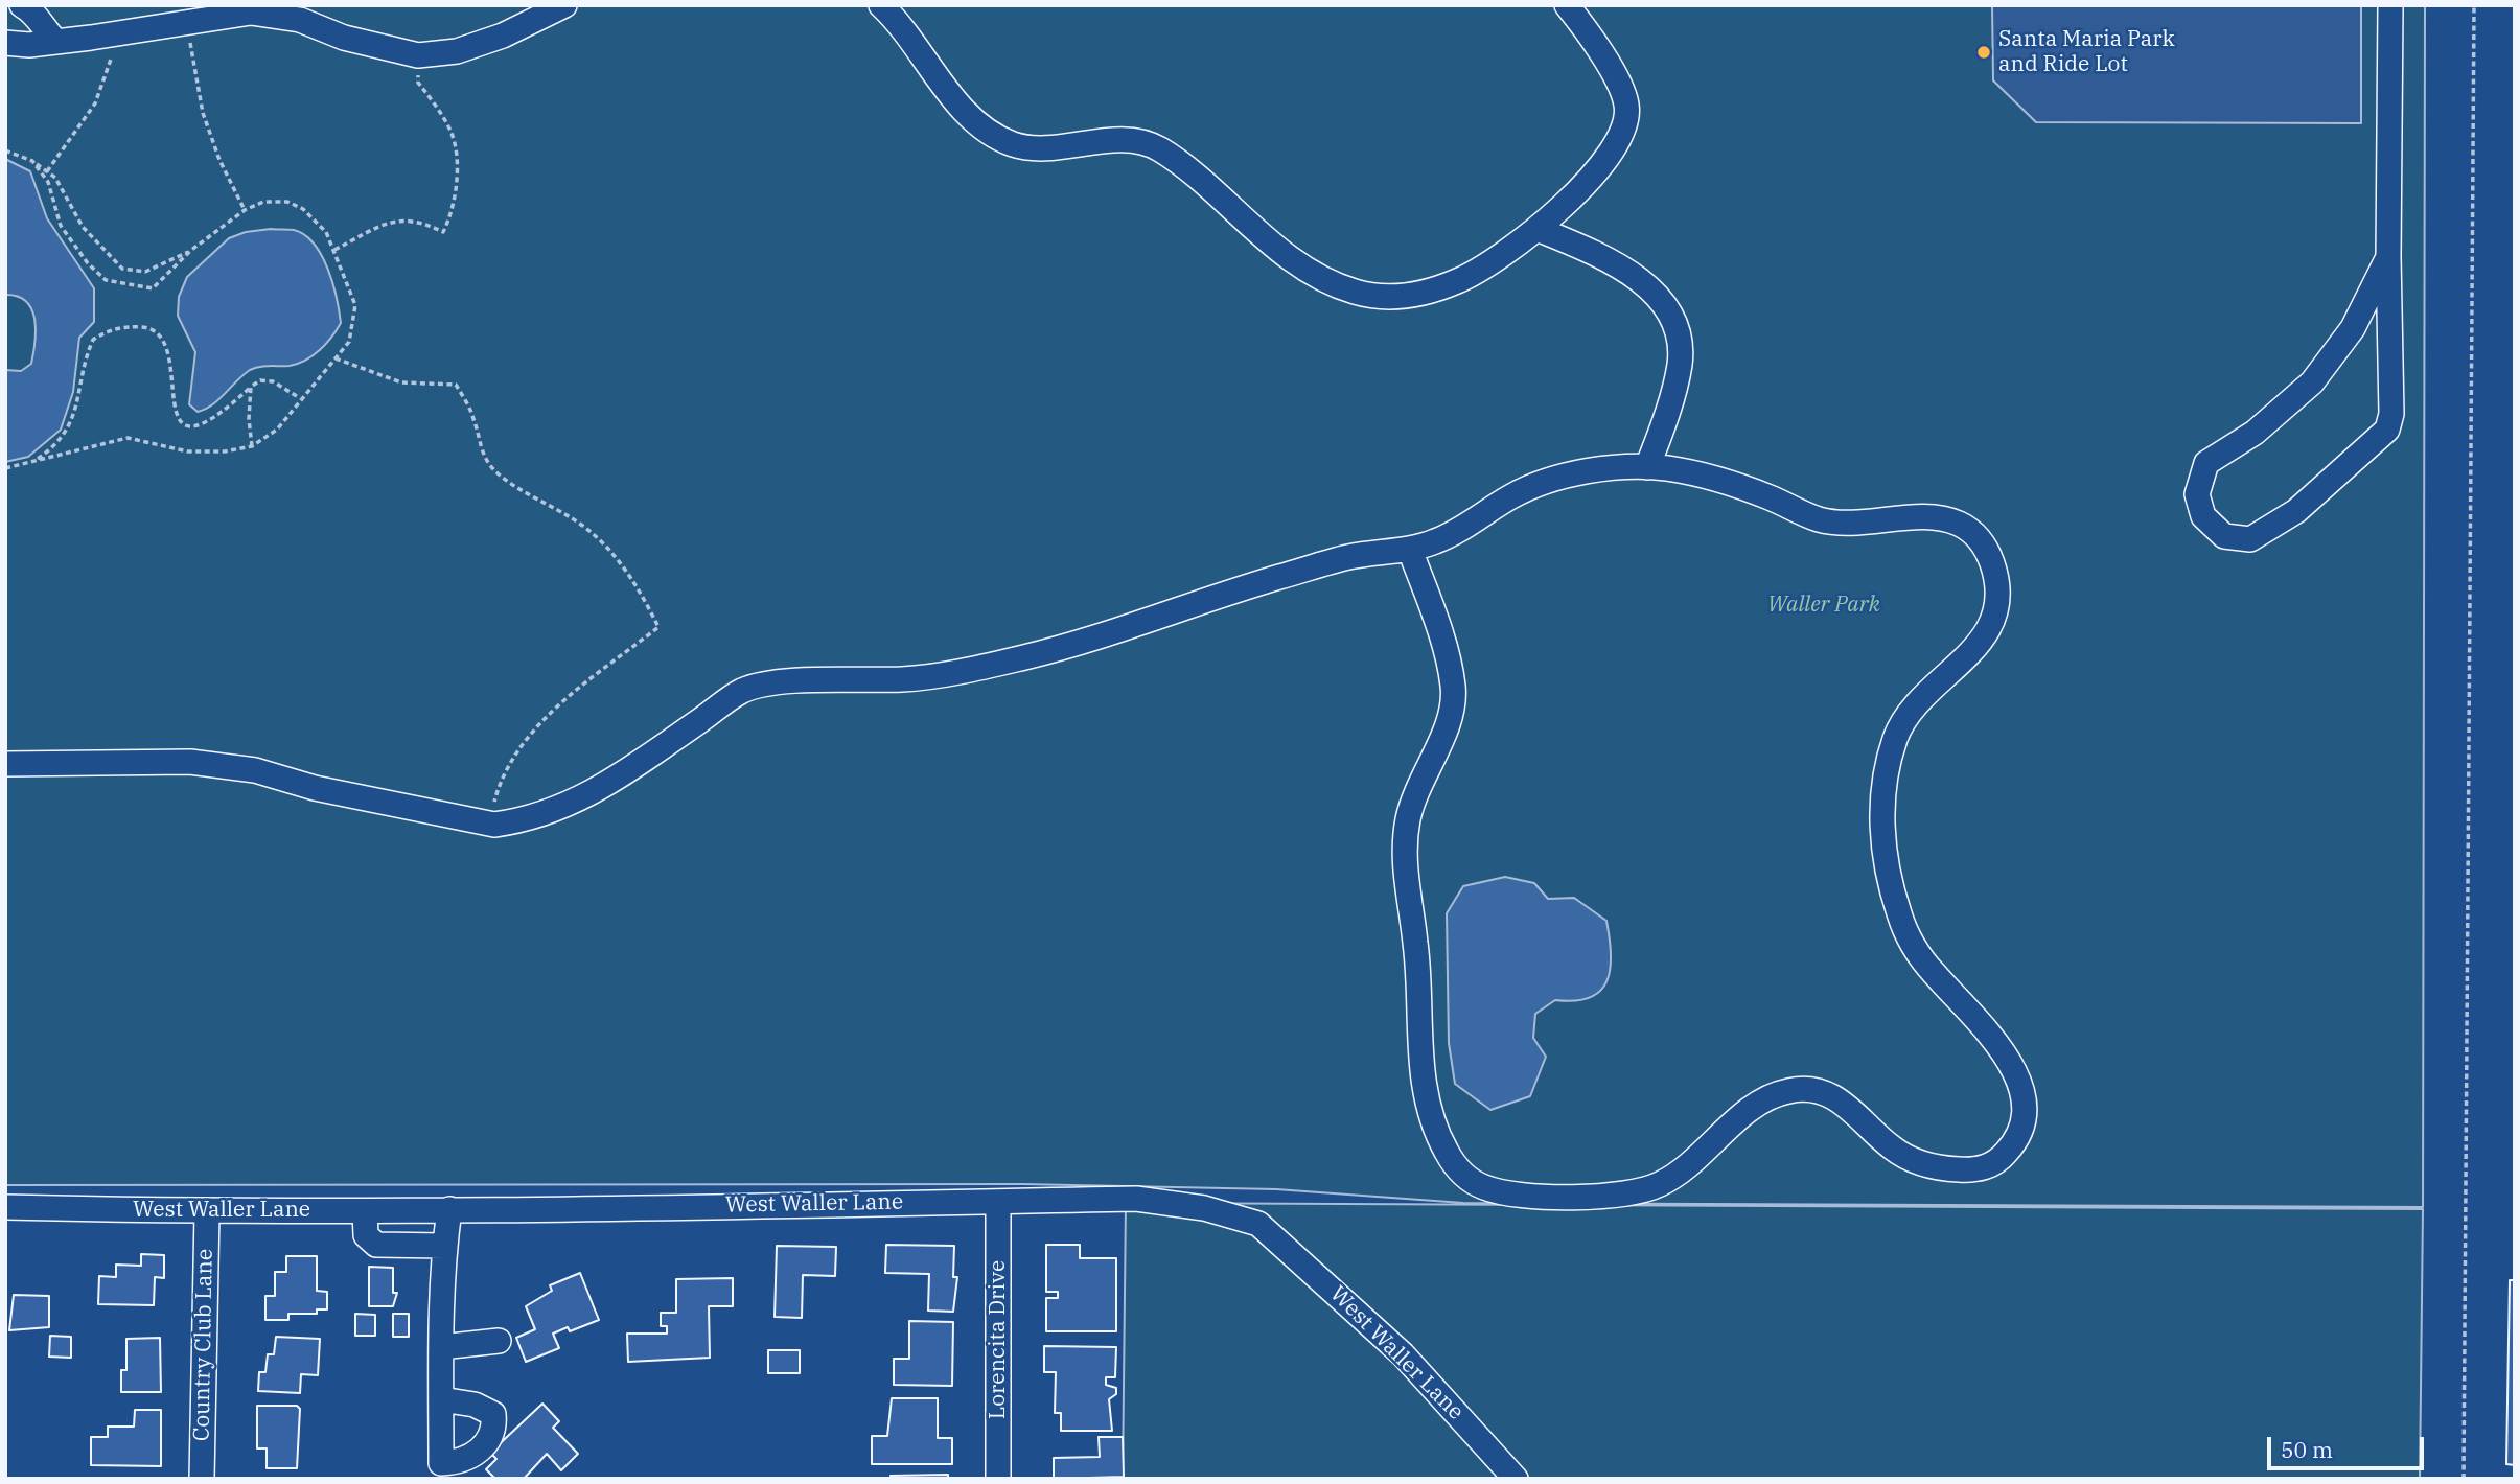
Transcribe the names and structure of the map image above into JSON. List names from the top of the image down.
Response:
{
  "streets": {
    "street": ["West Waller Lane", "Lorencita Drive", "Country Club Lane"]
  },
  "crossings": [
    ["West Waller Lane", "Lorencita Drive"],
    ["West Waller Lane", "Country Club Lane"]
  ],
  "parks": ["Waller Park"],
  "places": ["Santa Maria Park and Ride Lot"],
  "scale_bar": "50 m"
}
